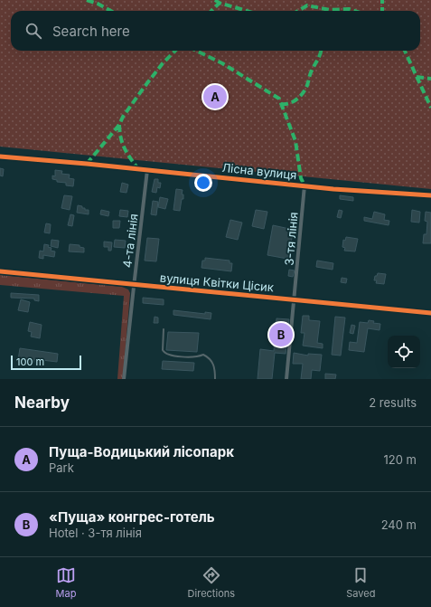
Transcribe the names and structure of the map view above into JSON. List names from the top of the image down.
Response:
{
  "streets": {
    "street": [
      "Лісна вулиця",
      "3-тя лінія",
      "4-та лінія",
      "вулиця Квітки Цісик"
    ]
  },
  "crossings": [
    ["Лісна вулиця", "3-тя лінія"],
    ["Лісна вулиця", "4-та лінія"],
    ["3-тя лінія", "вулиця Квітки Цісик"],
    ["4-та лінія", "вулиця Квітки Цісик"]
  ],
  "scale_bar": "100 m",
  "page": {
    "search": "Search here",
    "pins": ["A", "B"],
    "scale": "100 m",
    "heading": ["Nearby", "2 results"],
    "list": [
      {
        "mark": "A",
        "name": "Пуща-Водицький лісопарк",
        "note": "Park",
        "value": "120 m"
      },
      {
        "mark": "B",
        "name": "«Пуща» конгрес-готель",
        "note": "Hotel · 3-тя лінія",
        "value": "240 m"
      }
    ],
    "nav": ["Map", "Directions", "Saved"]
  }
}
